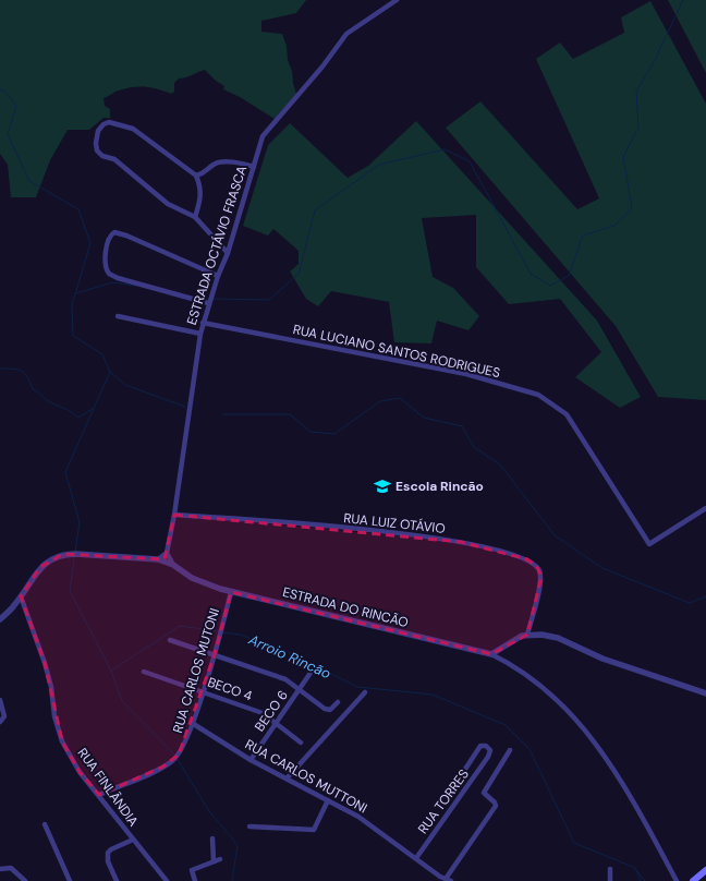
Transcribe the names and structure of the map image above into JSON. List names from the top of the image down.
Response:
{
  "streets": {
    "street": [
      "ESTRADA OCTÁVIO FRASCA",
      "RUA LUCIANO SANTOS RODRIGUES",
      "RUA LUIZ OTÁVIO",
      "ESTRADA DO RINCÃO",
      "RUA CARLOS MUTONI",
      "BECO 4",
      "BECO 6",
      "RUA CARLOS MUTTONI",
      "RUA FINLÂNDIA",
      "RUA TORRES"
    ]
  },
  "crossings": [
    ["ESTRADA OCTÁVIO FRASCA", "RUA LUCIANO SANTOS RODRIGUES"],
    ["ESTRADA OCTÁVIO FRASCA", "RUA LUIZ OTÁVIO"],
    ["ESTRADA DO RINCÃO", "RUA CARLOS MUTONI"],
    ["ESTRADA DO RINCÃO", "RUA FINLÂNDIA"],
    ["RUA CARLOS MUTONI", "BECO 4"],
    ["RUA CARLOS MUTONI", "RUA CARLOS MUTTONI"],
    ["RUA CARLOS MUTONI", "RUA FINLÂNDIA"],
    ["BECO 4", "BECO 6"],
    ["BECO 6", "RUA CARLOS MUTTONI"],
    ["RUA CARLOS MUTTONI", "RUA TORRES"]
  ],
  "water": ["Arroio Rincão"],
  "places": {
    "school or university": ["Escola Rincão"]
  }
}
